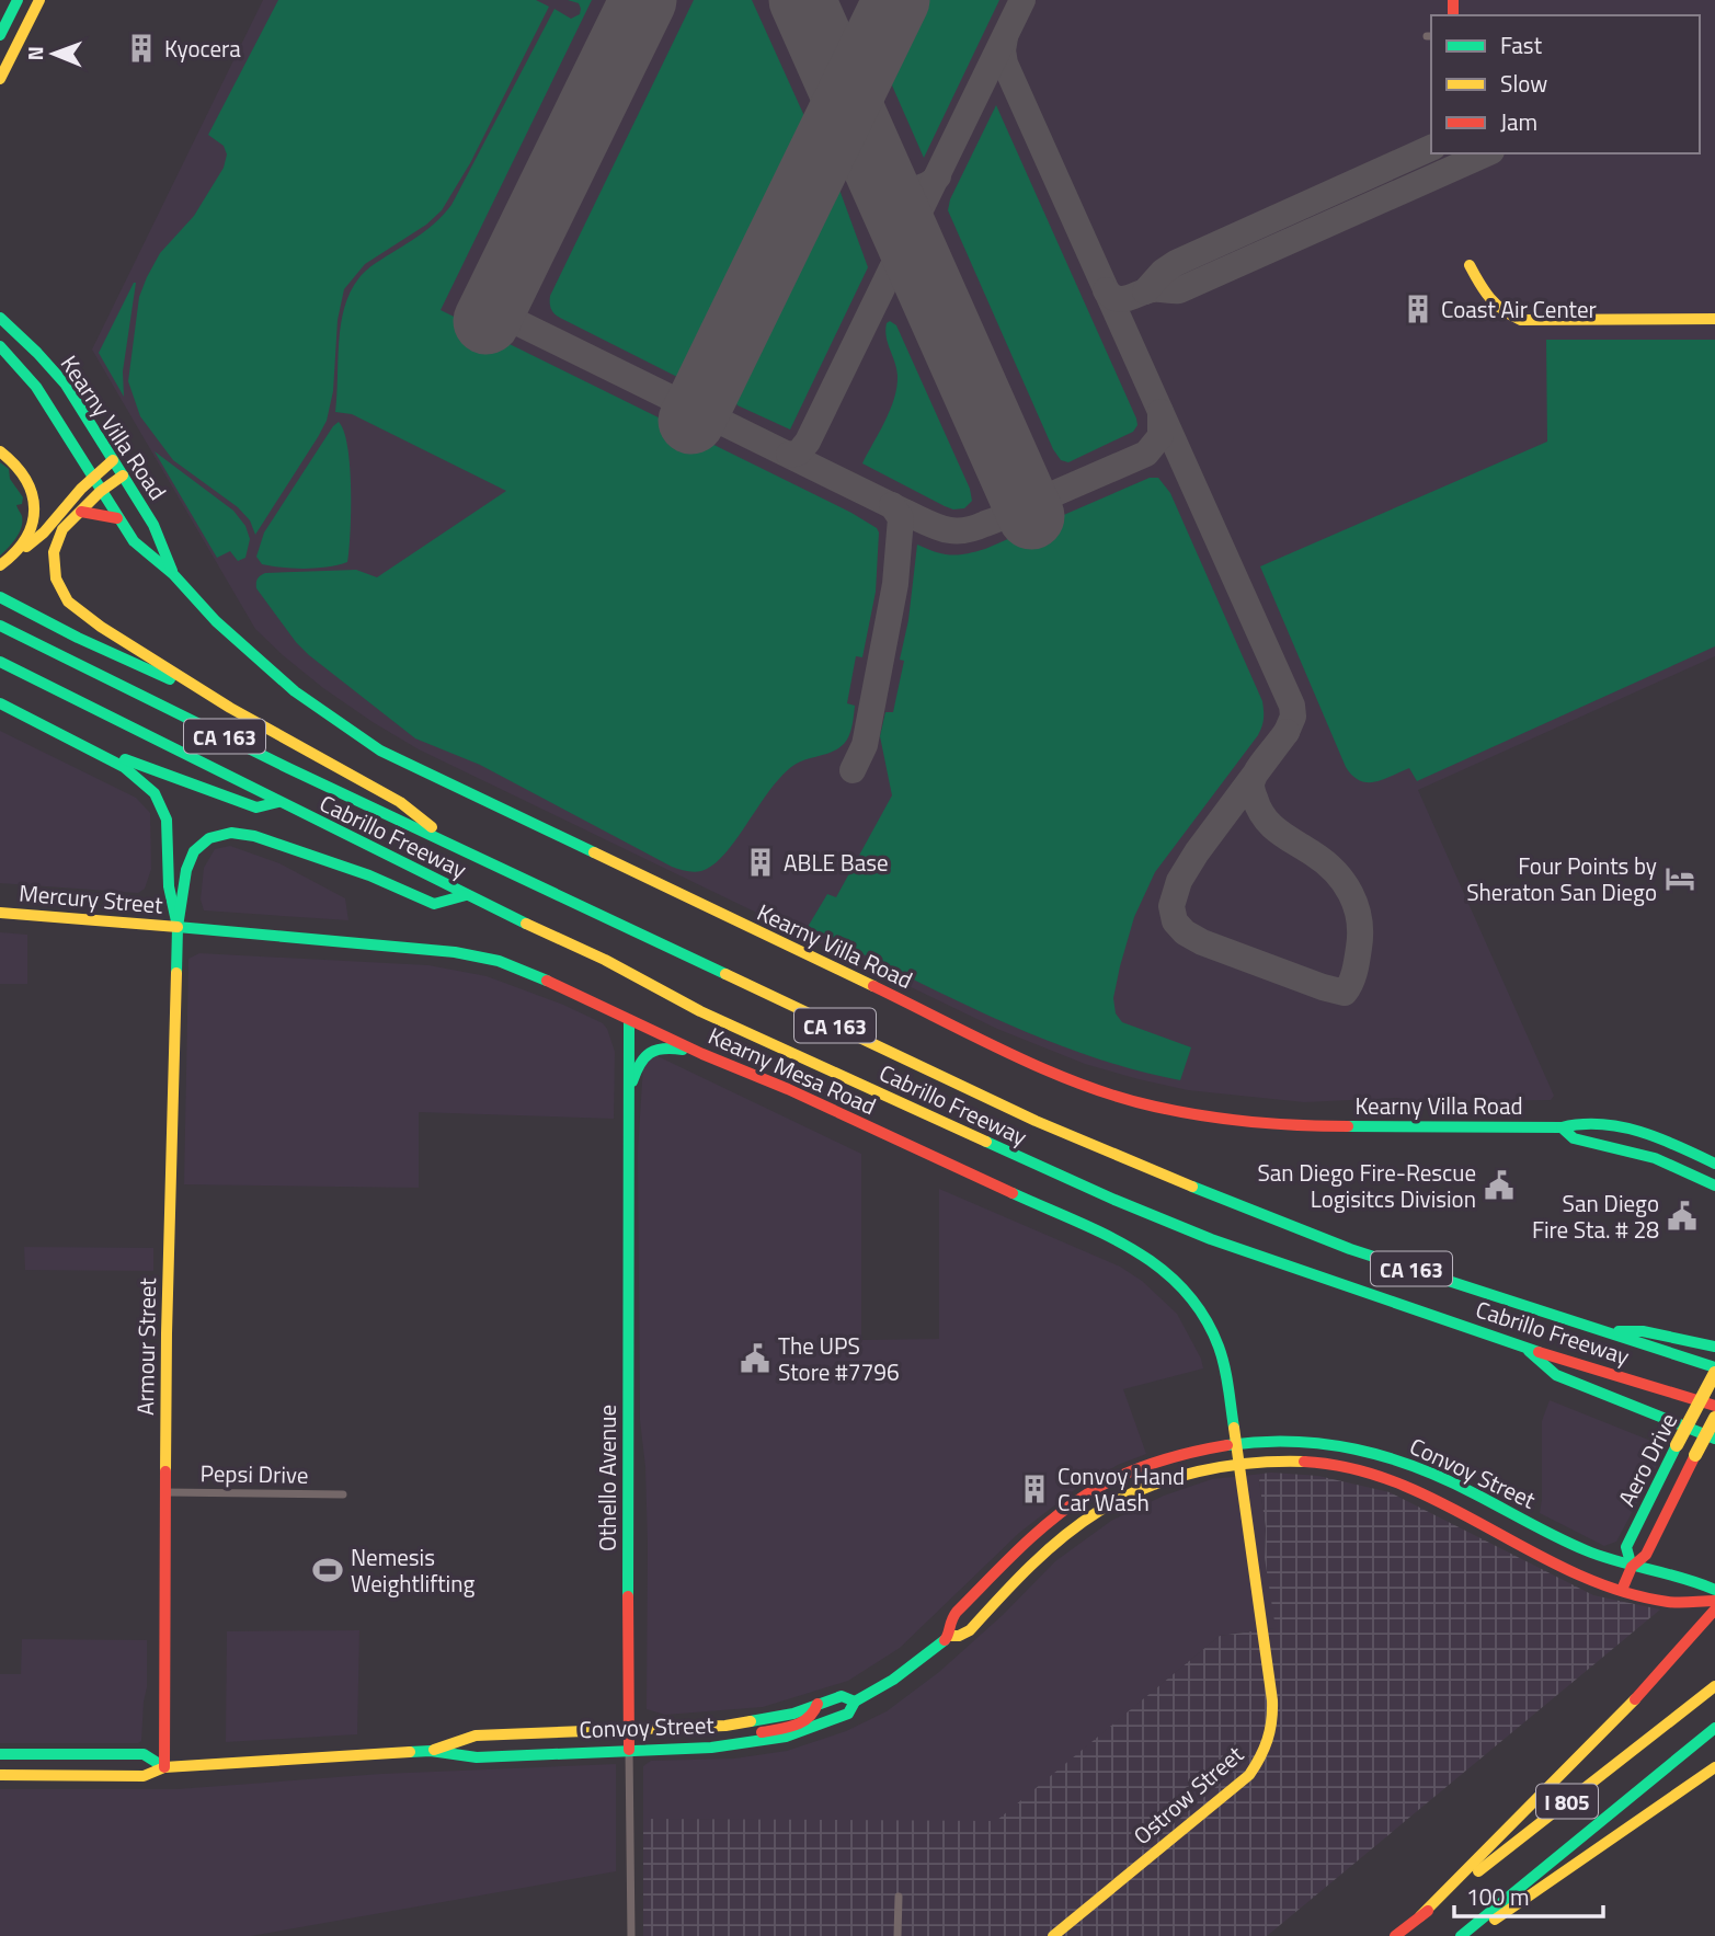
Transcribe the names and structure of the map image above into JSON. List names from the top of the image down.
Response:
{
  "streets": {
    "main road": [
      "Kearny Villa Road",
      "CA 163",
      "Cabrillo Freeway",
      "Mercury Street",
      "Kearny Mesa Road",
      "Armour Street",
      "Aero Drive",
      "Convoy Street",
      "Othello Avenue",
      "Ostrow Street",
      "I 805"
    ],
    "street": ["Pepsi Drive"]
  },
  "crossings": [
    ["Cabrillo Freeway", "Aero Drive"],
    ["Mercury Street", "Kearny Mesa Road"],
    ["Mercury Street", "Armour Street"],
    ["Kearny Mesa Road", "Armour Street"],
    ["Kearny Mesa Road", "Convoy Street"],
    ["Kearny Mesa Road", "Othello Avenue"],
    ["Kearny Mesa Road", "Ostrow Street"],
    ["Armour Street", "Convoy Street"],
    ["Armour Street", "Pepsi Drive"],
    ["Aero Drive", "Convoy Street"],
    ["Convoy Street", "Othello Avenue"],
    ["Convoy Street", "Ostrow Street"]
  ],
  "places": {
    "building": [
      "Kyocera",
      "Coast Air Center",
      "ABLE Base",
      "Convoy Hand Car Wash"
    ],
    "hotel": ["Four Points by Sheraton San Diego"],
    "public building": ["San Diego Fire-Rescue Logisitcs Division", "San Diego Fire Sta. # 28", "The UPS Store #7796"],
    "sports": ["Nemesis Weightlifting"]
  },
  "legend": ["Fast", "Slow", "Jam"],
  "scale_bar": "100 m",
  "north": "left"
}
